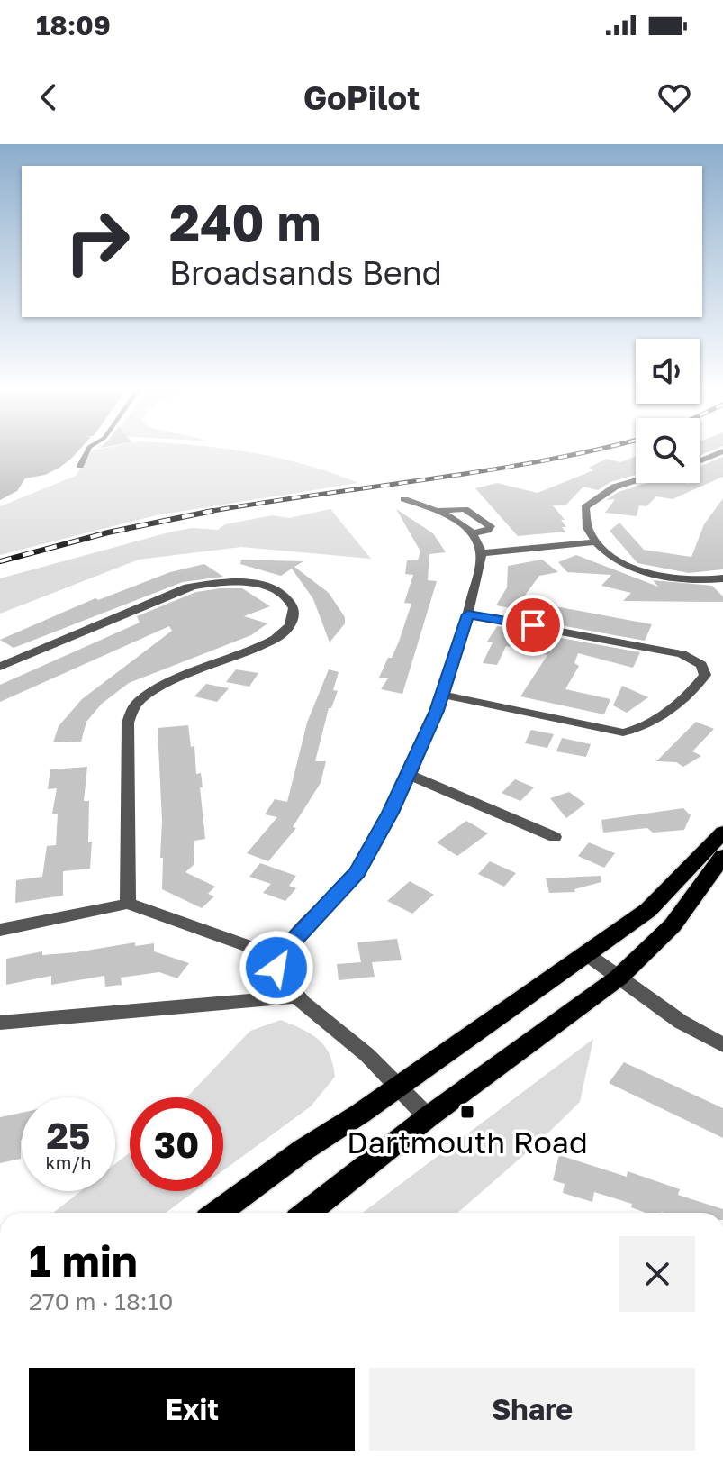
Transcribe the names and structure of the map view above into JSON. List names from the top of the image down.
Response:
{
  "places": {
    "transit": ["Dartmouth Road"]
  },
  "page": {
    "status": "18:09",
    "header": "GoPilot",
    "turn": ["240 m", "Broadsands Bend"],
    "speed": "25 km/h",
    "limit": "30",
    "heading": ["1 min", "270 m · 18:10"],
    "buttons": ["Exit", "Share"]
  }
}
